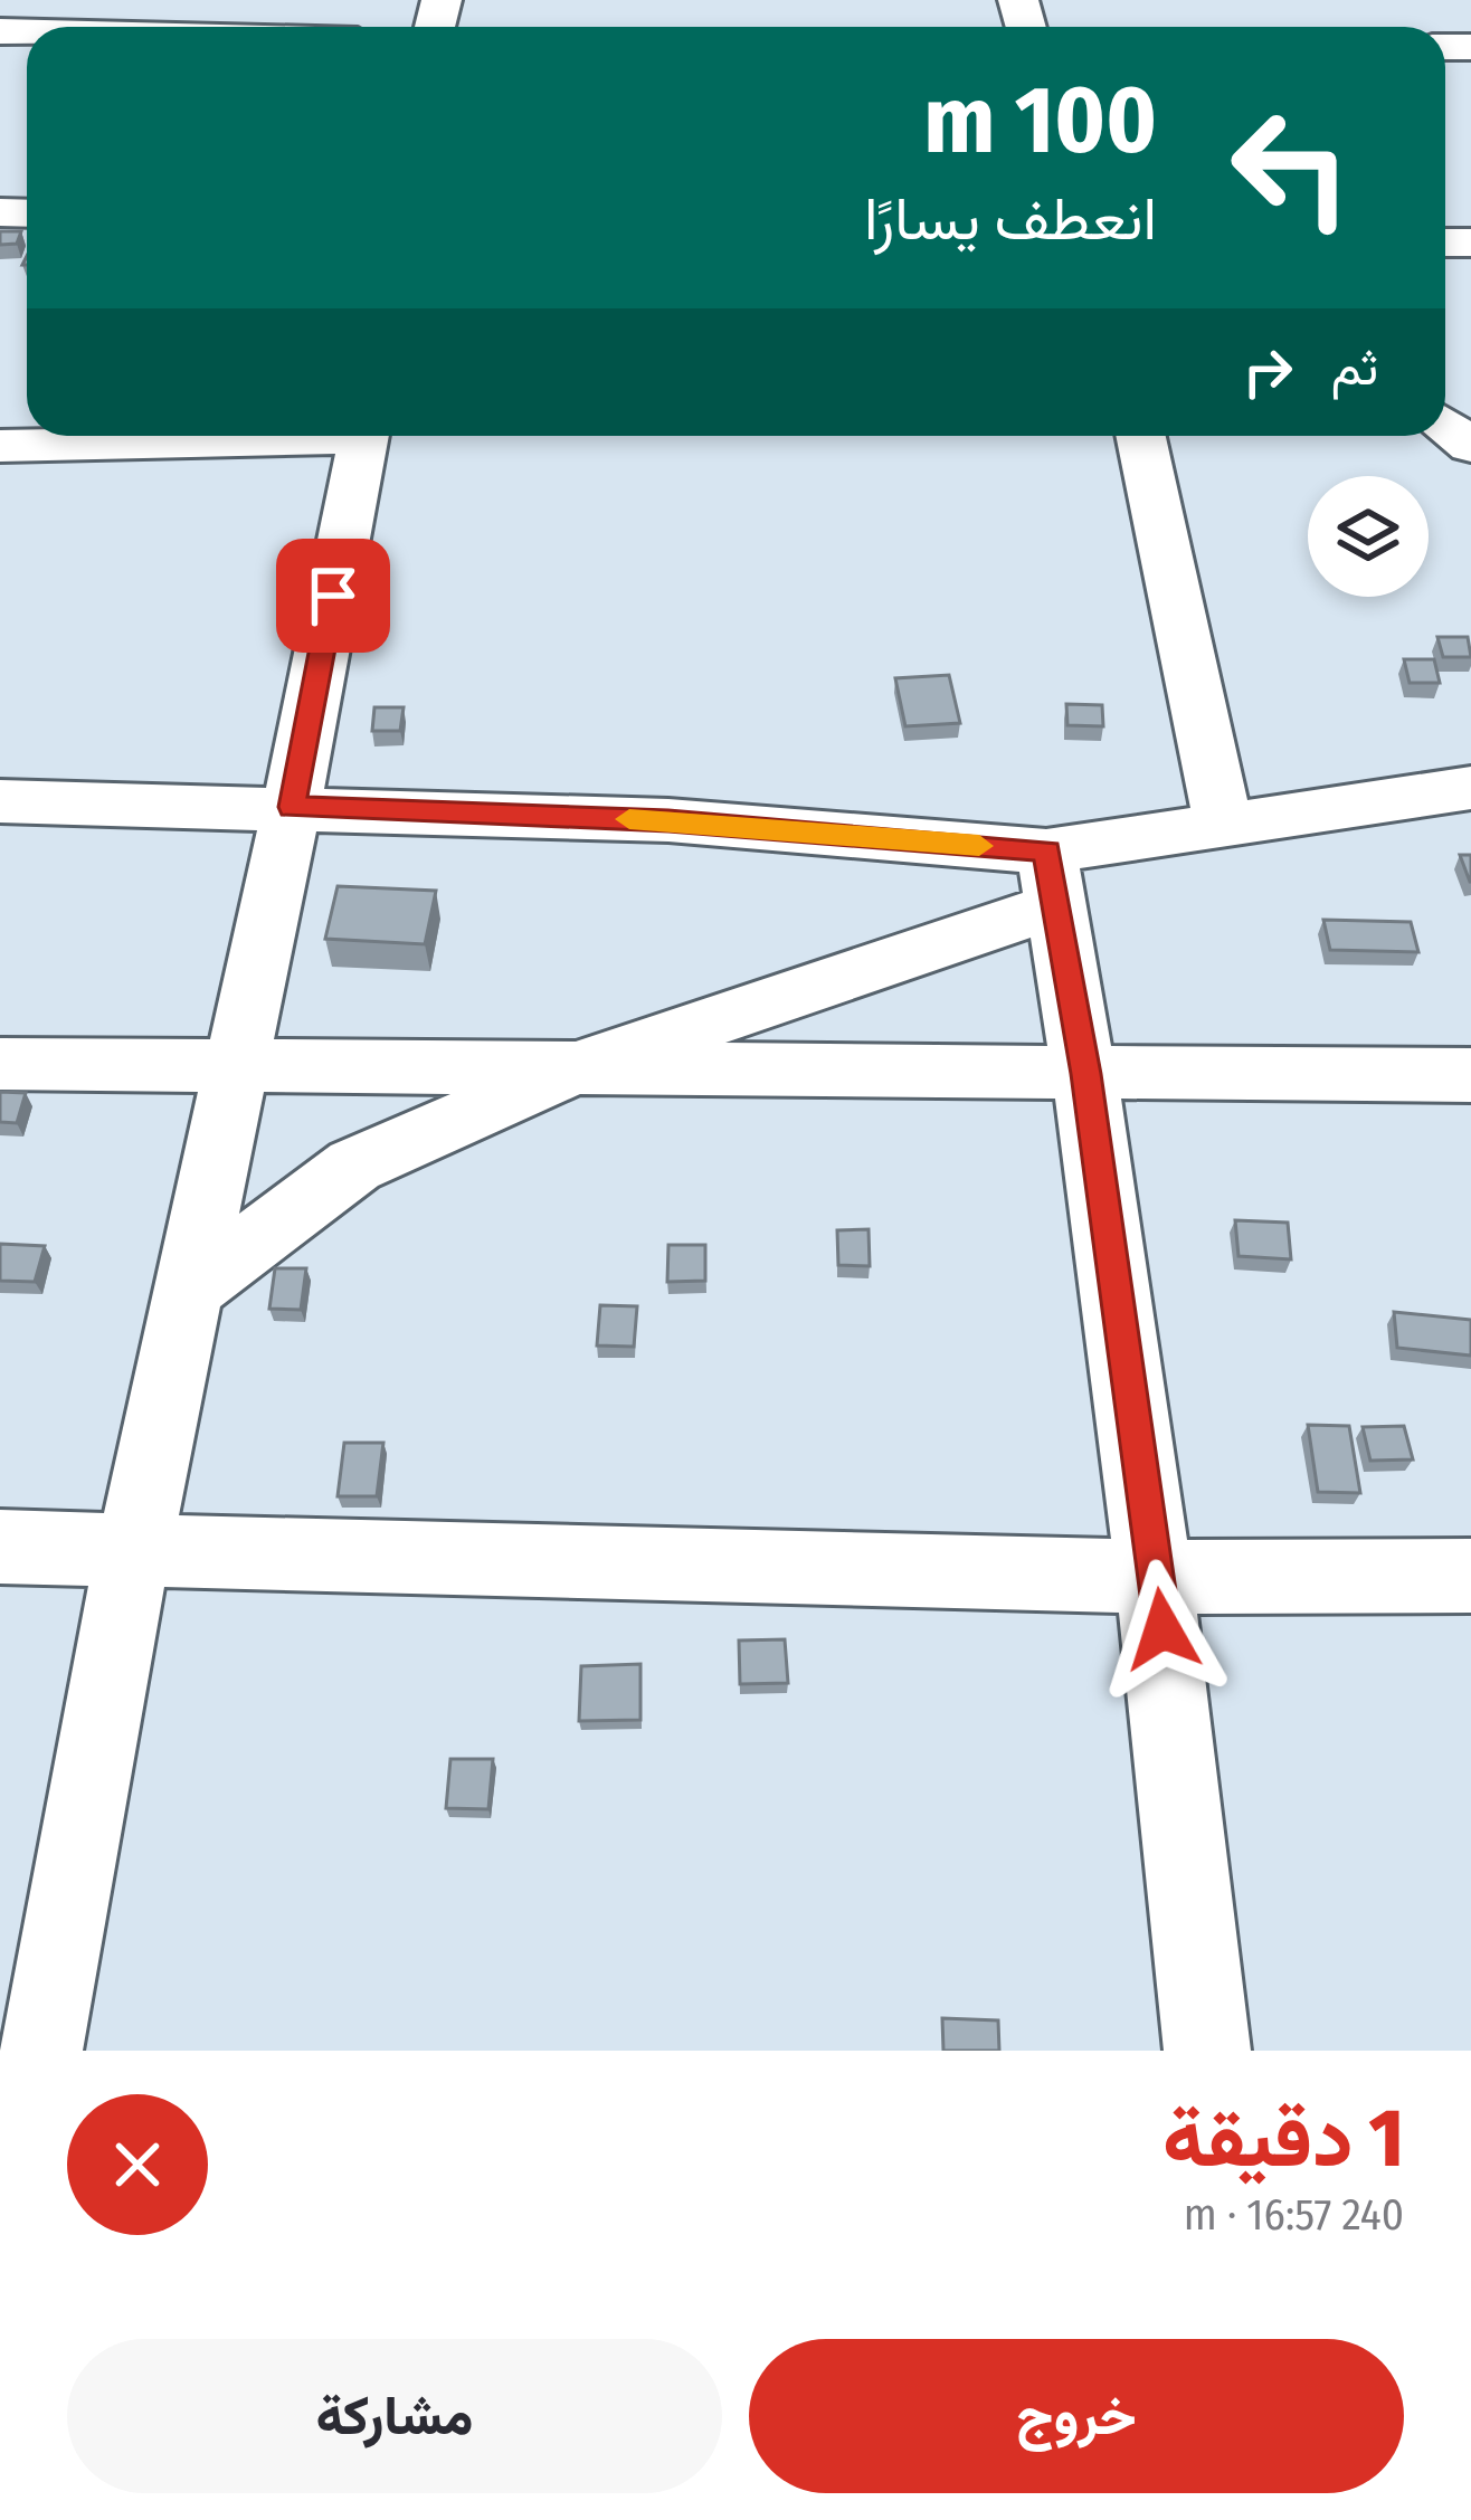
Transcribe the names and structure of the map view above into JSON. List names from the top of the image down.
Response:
{
  "page": {
    "turn": ["100 m", "انعطف يسارًا"],
    "then": "ثم",
    "heading": ["1 دقيقة", "240 m · 16:57"],
    "buttons": ["خروج", "مشاركة"]
  }
}
